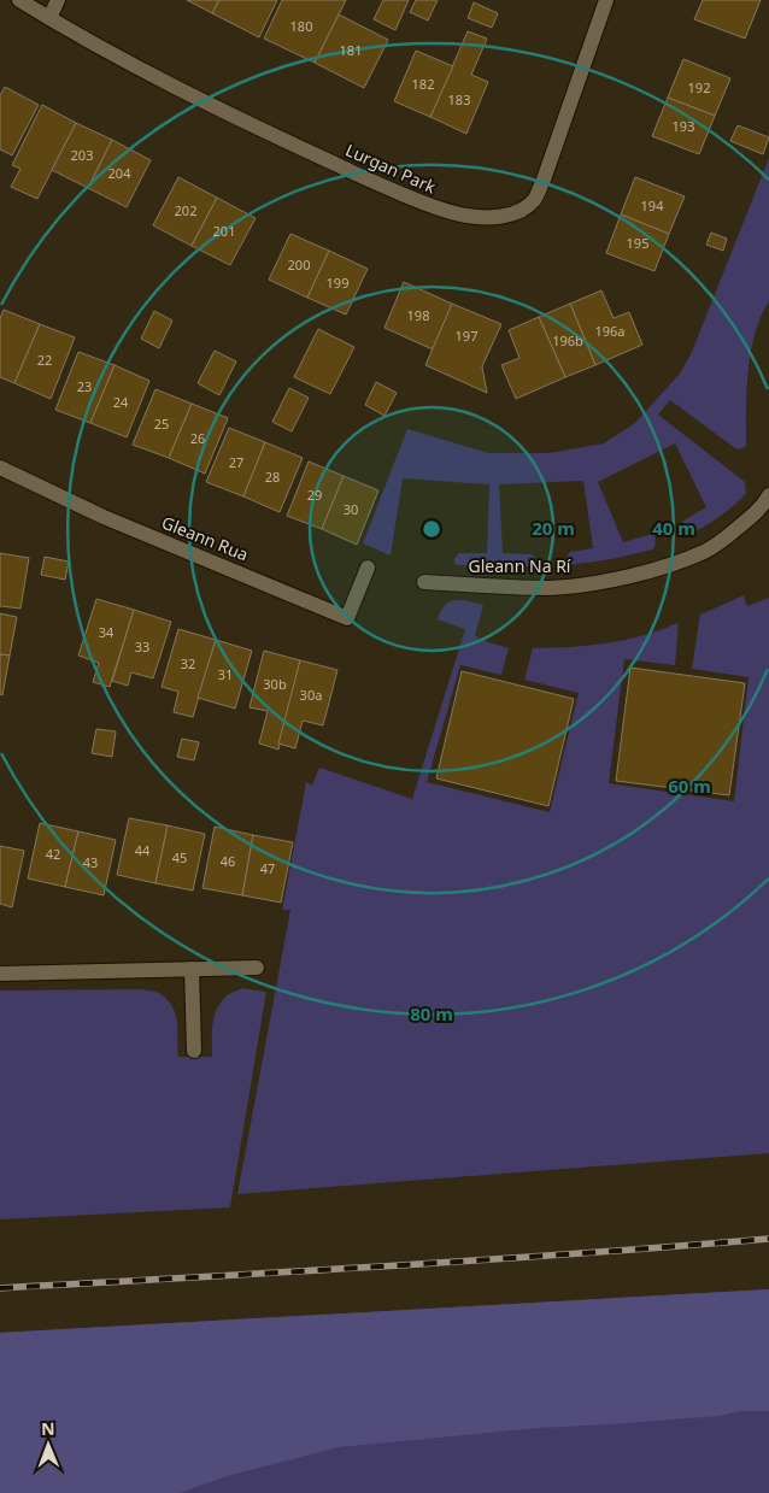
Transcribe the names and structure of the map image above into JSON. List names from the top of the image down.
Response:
{
  "streets": {
    "street": ["Lurgan Park", "Gleann Rua", "Gleann Na Rí"]
  },
  "house_numbers": [
    "180",
    "181",
    "182",
    "192",
    "183",
    "193",
    "203",
    "204",
    "194",
    "202",
    "201",
    "195",
    "200",
    "199",
    "198",
    "196a",
    "197",
    "196b",
    "22",
    "23",
    "24",
    "25",
    "26",
    "27",
    "28",
    "29",
    "30",
    "34",
    "33",
    "32",
    "31",
    "30b",
    "30a",
    "44",
    "42",
    "45",
    "46",
    "43",
    "47"
  ],
  "north": "top",
  "rings": [
    "20 m",
    "40 m",
    "60 m",
    "80 m"
  ]
}
